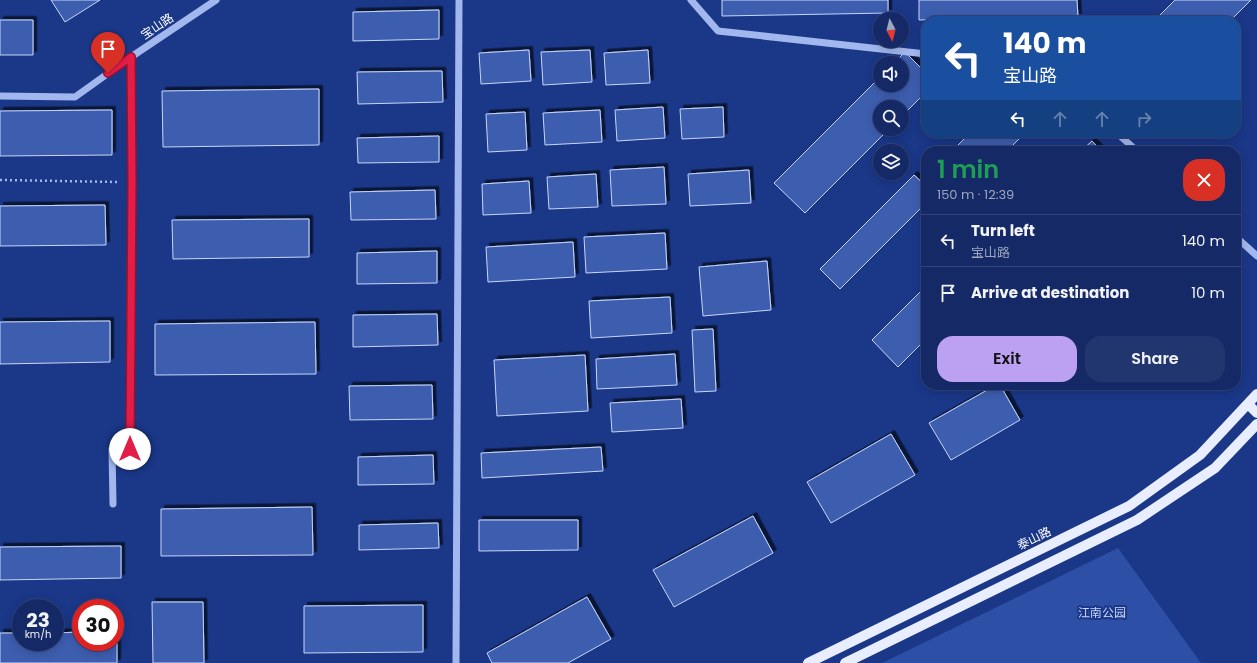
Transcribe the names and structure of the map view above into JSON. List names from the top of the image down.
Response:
{
  "streets": {
    "main road": ["泰山路"],
    "street": ["宝山路"]
  },
  "parks": ["江南公园"],
  "north": "bottom",
  "page": {
    "turn": ["140 m", "宝山路"],
    "heading": ["1 min", "150 m · 12:39"],
    "list": [
      {
        "name": "Turn left",
        "note": "宝山路",
        "value": "140 m"
      },
      {
        "name": "Arrive at destination",
        "value": "10 m"
      }
    ],
    "buttons": ["Exit", "Share"],
    "speed": "23 km/h",
    "limit": "30"
  }
}
